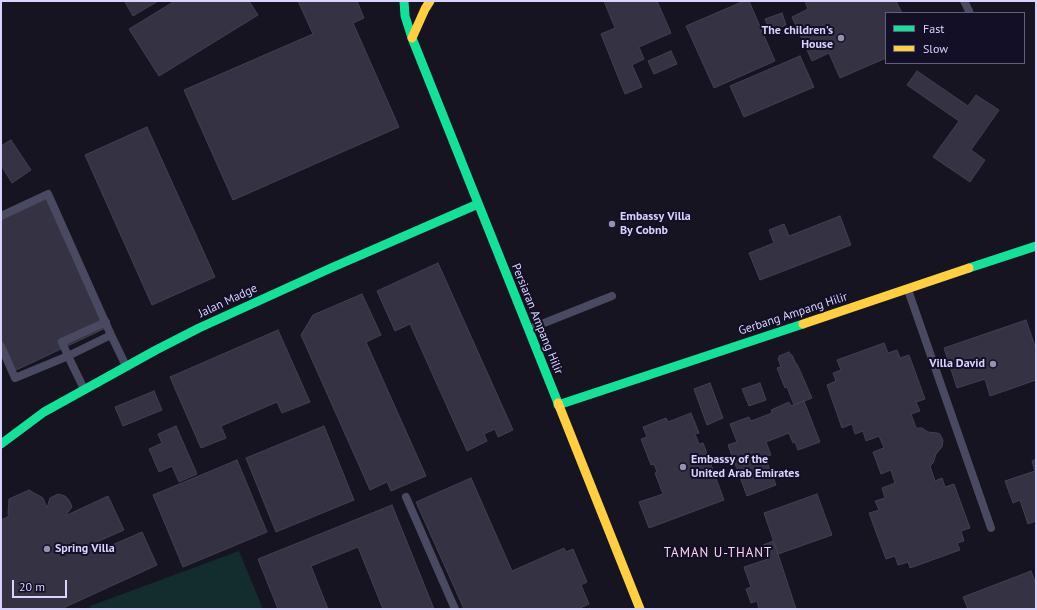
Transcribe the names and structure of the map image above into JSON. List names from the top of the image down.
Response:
{
  "streets": {
    "street": ["Jalan Madge", "Gerbang Ampang Hilir", "Persiaran Ampang Hilir"]
  },
  "crossings": [
    ["Jalan Madge", "Persiaran Ampang Hilir"],
    ["Gerbang Ampang Hilir", "Persiaran Ampang Hilir"]
  ],
  "districts": ["TAMAN U-THANT"],
  "places": [
    "The children's House",
    "Embassy Villa By Cobnb",
    "Villa David",
    "Embassy of the United Arab Emirates",
    "Spring Villa"
  ],
  "legend": ["Fast", "Slow"],
  "scale_bar": "20 m"
}
